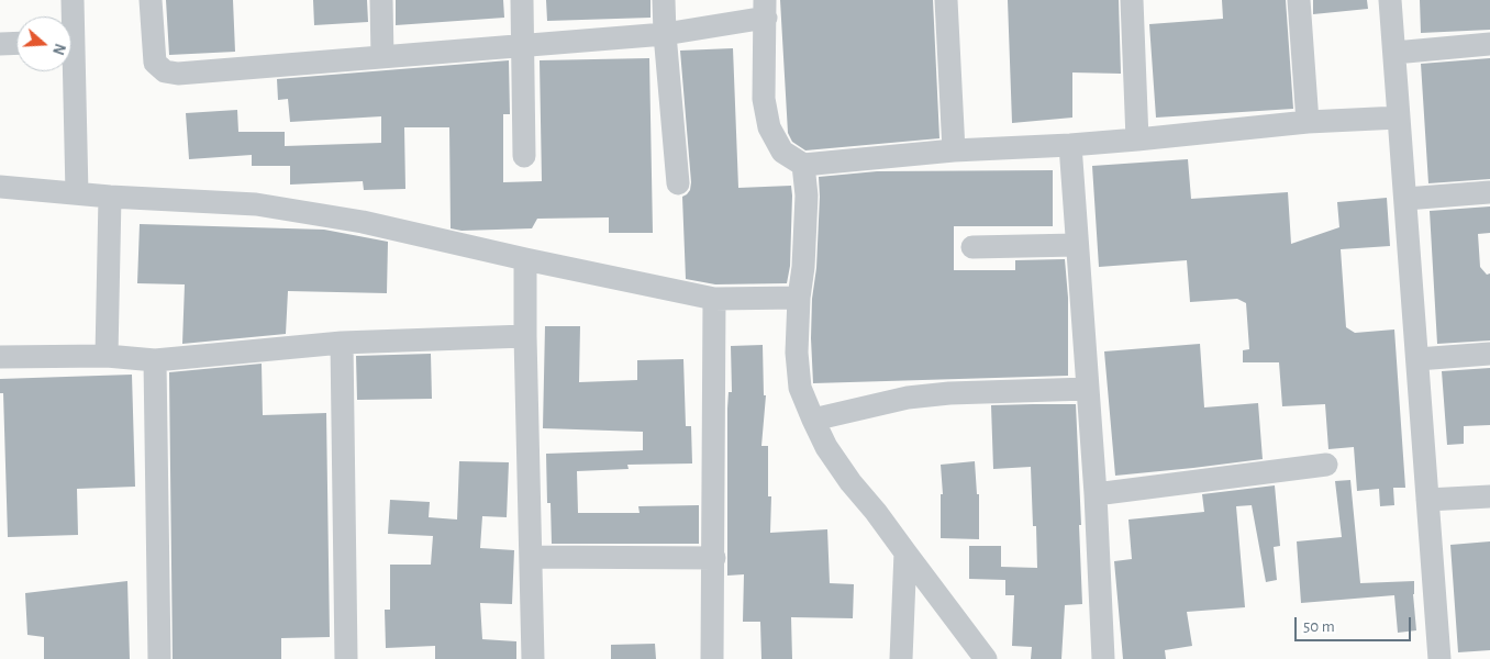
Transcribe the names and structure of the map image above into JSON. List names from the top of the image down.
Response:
{
  "scale_bar": "50 m",
  "north": "right"
}
